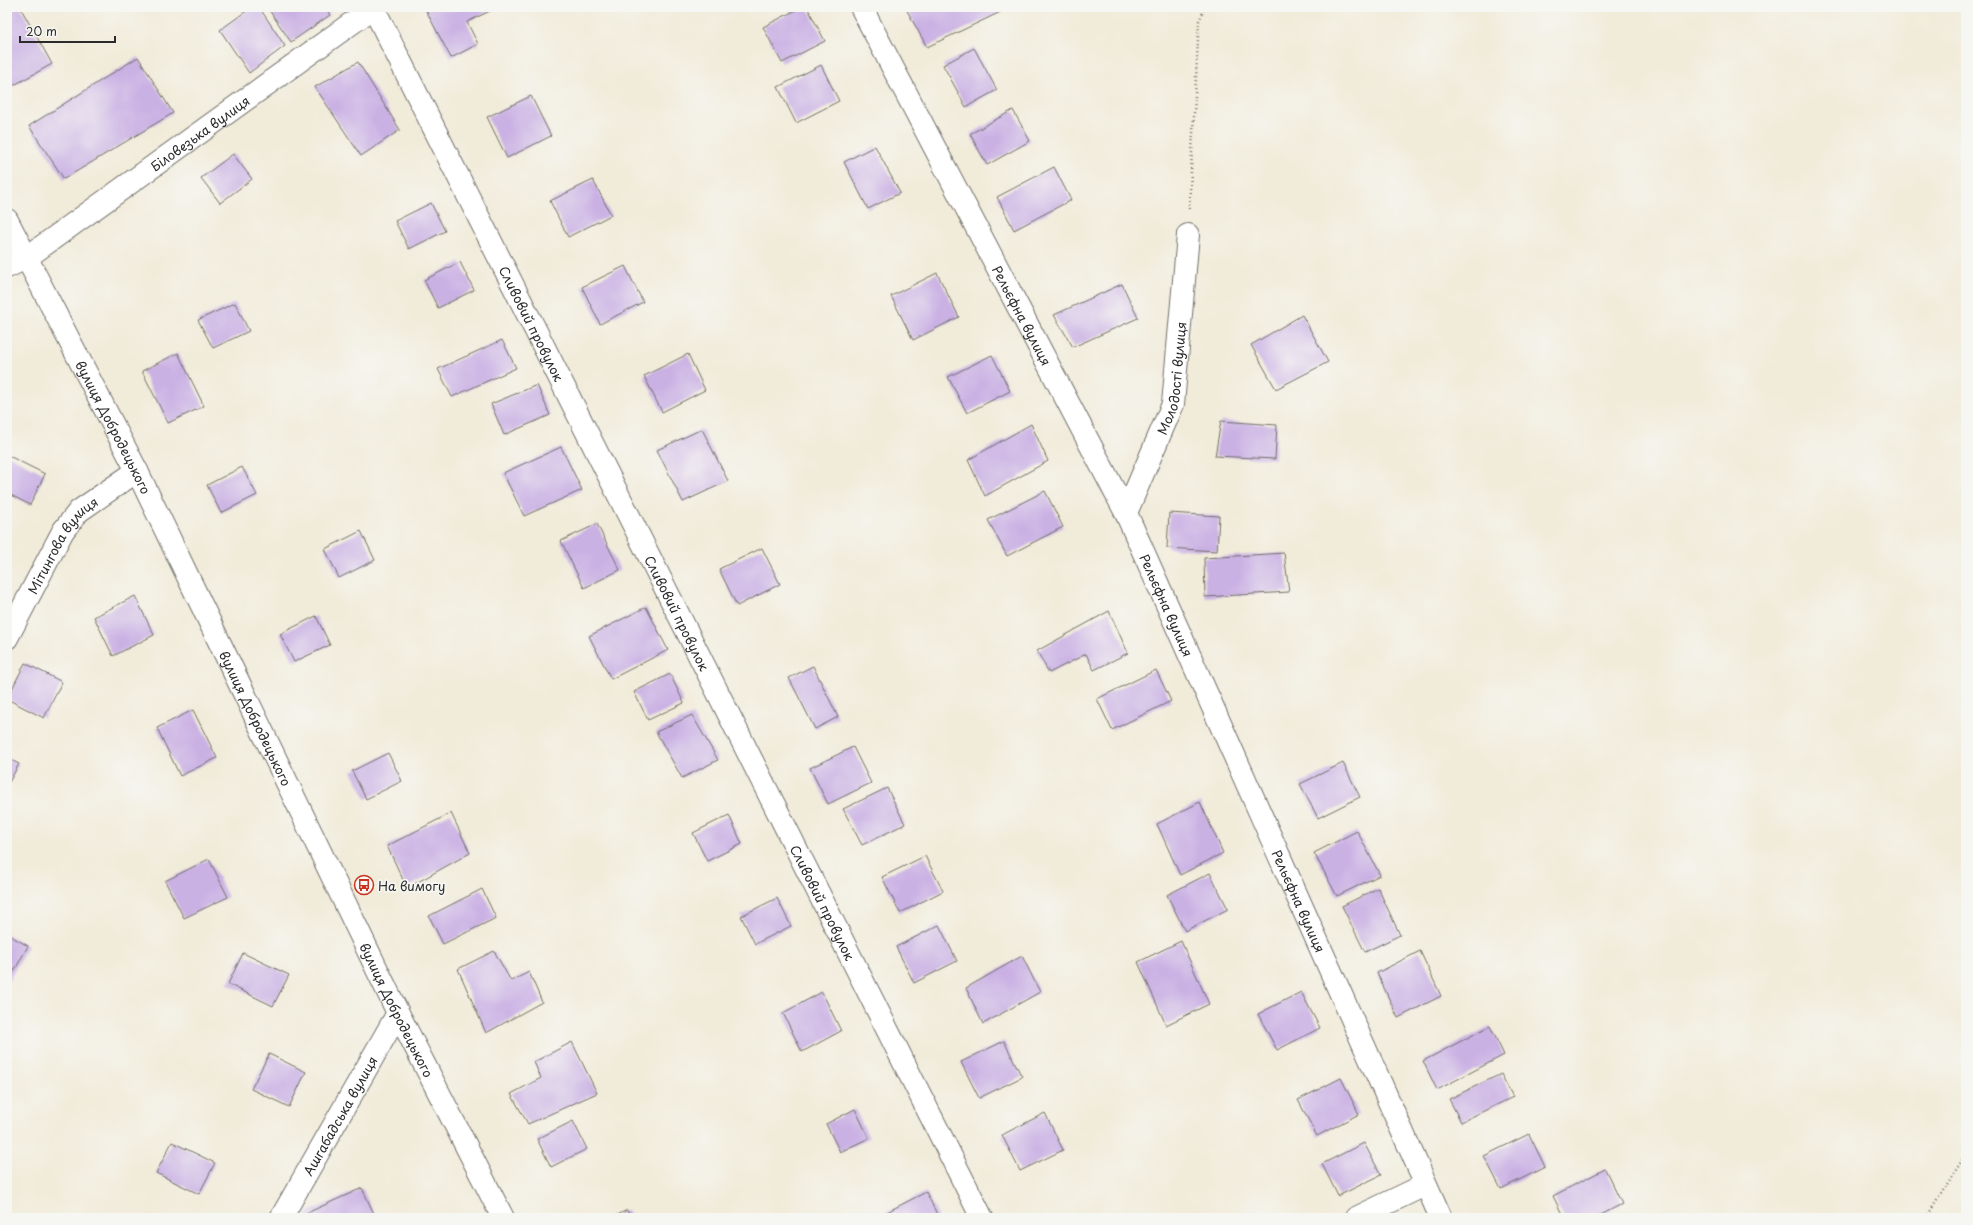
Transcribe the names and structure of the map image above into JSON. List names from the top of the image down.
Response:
{
  "streets": {
    "street": [
      "Біловезька вулиця",
      "Рельєфна вулиця",
      "Сливовий провулок",
      "Молодості вулиця",
      "вулиця Добродецького",
      "Мітингова вулиця",
      "Ашгабадська вулиця"
    ]
  },
  "crossings": [
    ["Біловезька вулиця", "Сливовий провулок"],
    ["Біловезька вулиця", "вулиця Добродецького"],
    ["Рельєфна вулиця", "Молодості вулиця"],
    ["вулиця Добродецького", "Мітингова вулиця"],
    ["вулиця Добродецького", "Ашгабадська вулиця"]
  ],
  "places": {
    "bus stop": ["На вимогу"]
  },
  "scale_bar": "20 m"
}
